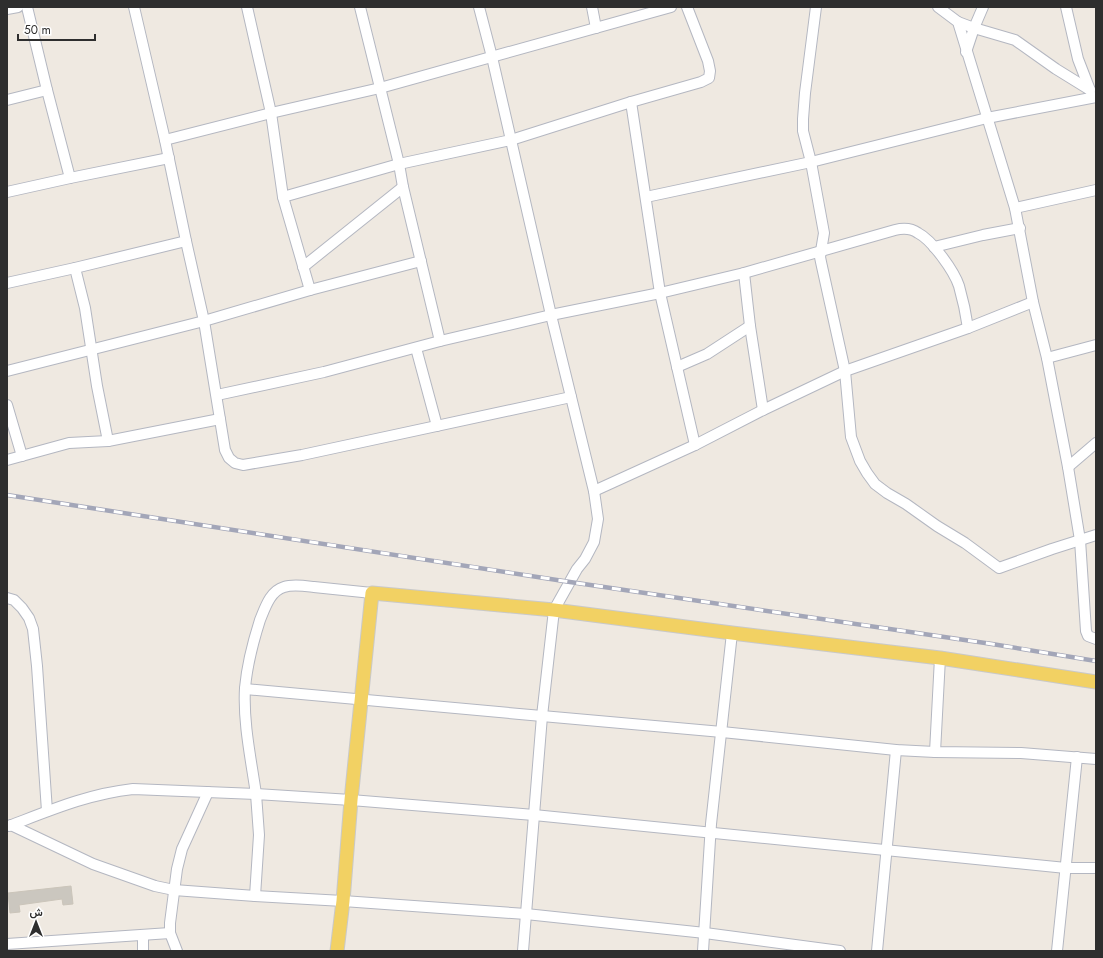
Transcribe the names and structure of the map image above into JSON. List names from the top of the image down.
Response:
{
  "scale_bar": "50 m",
  "north": "top"
}
